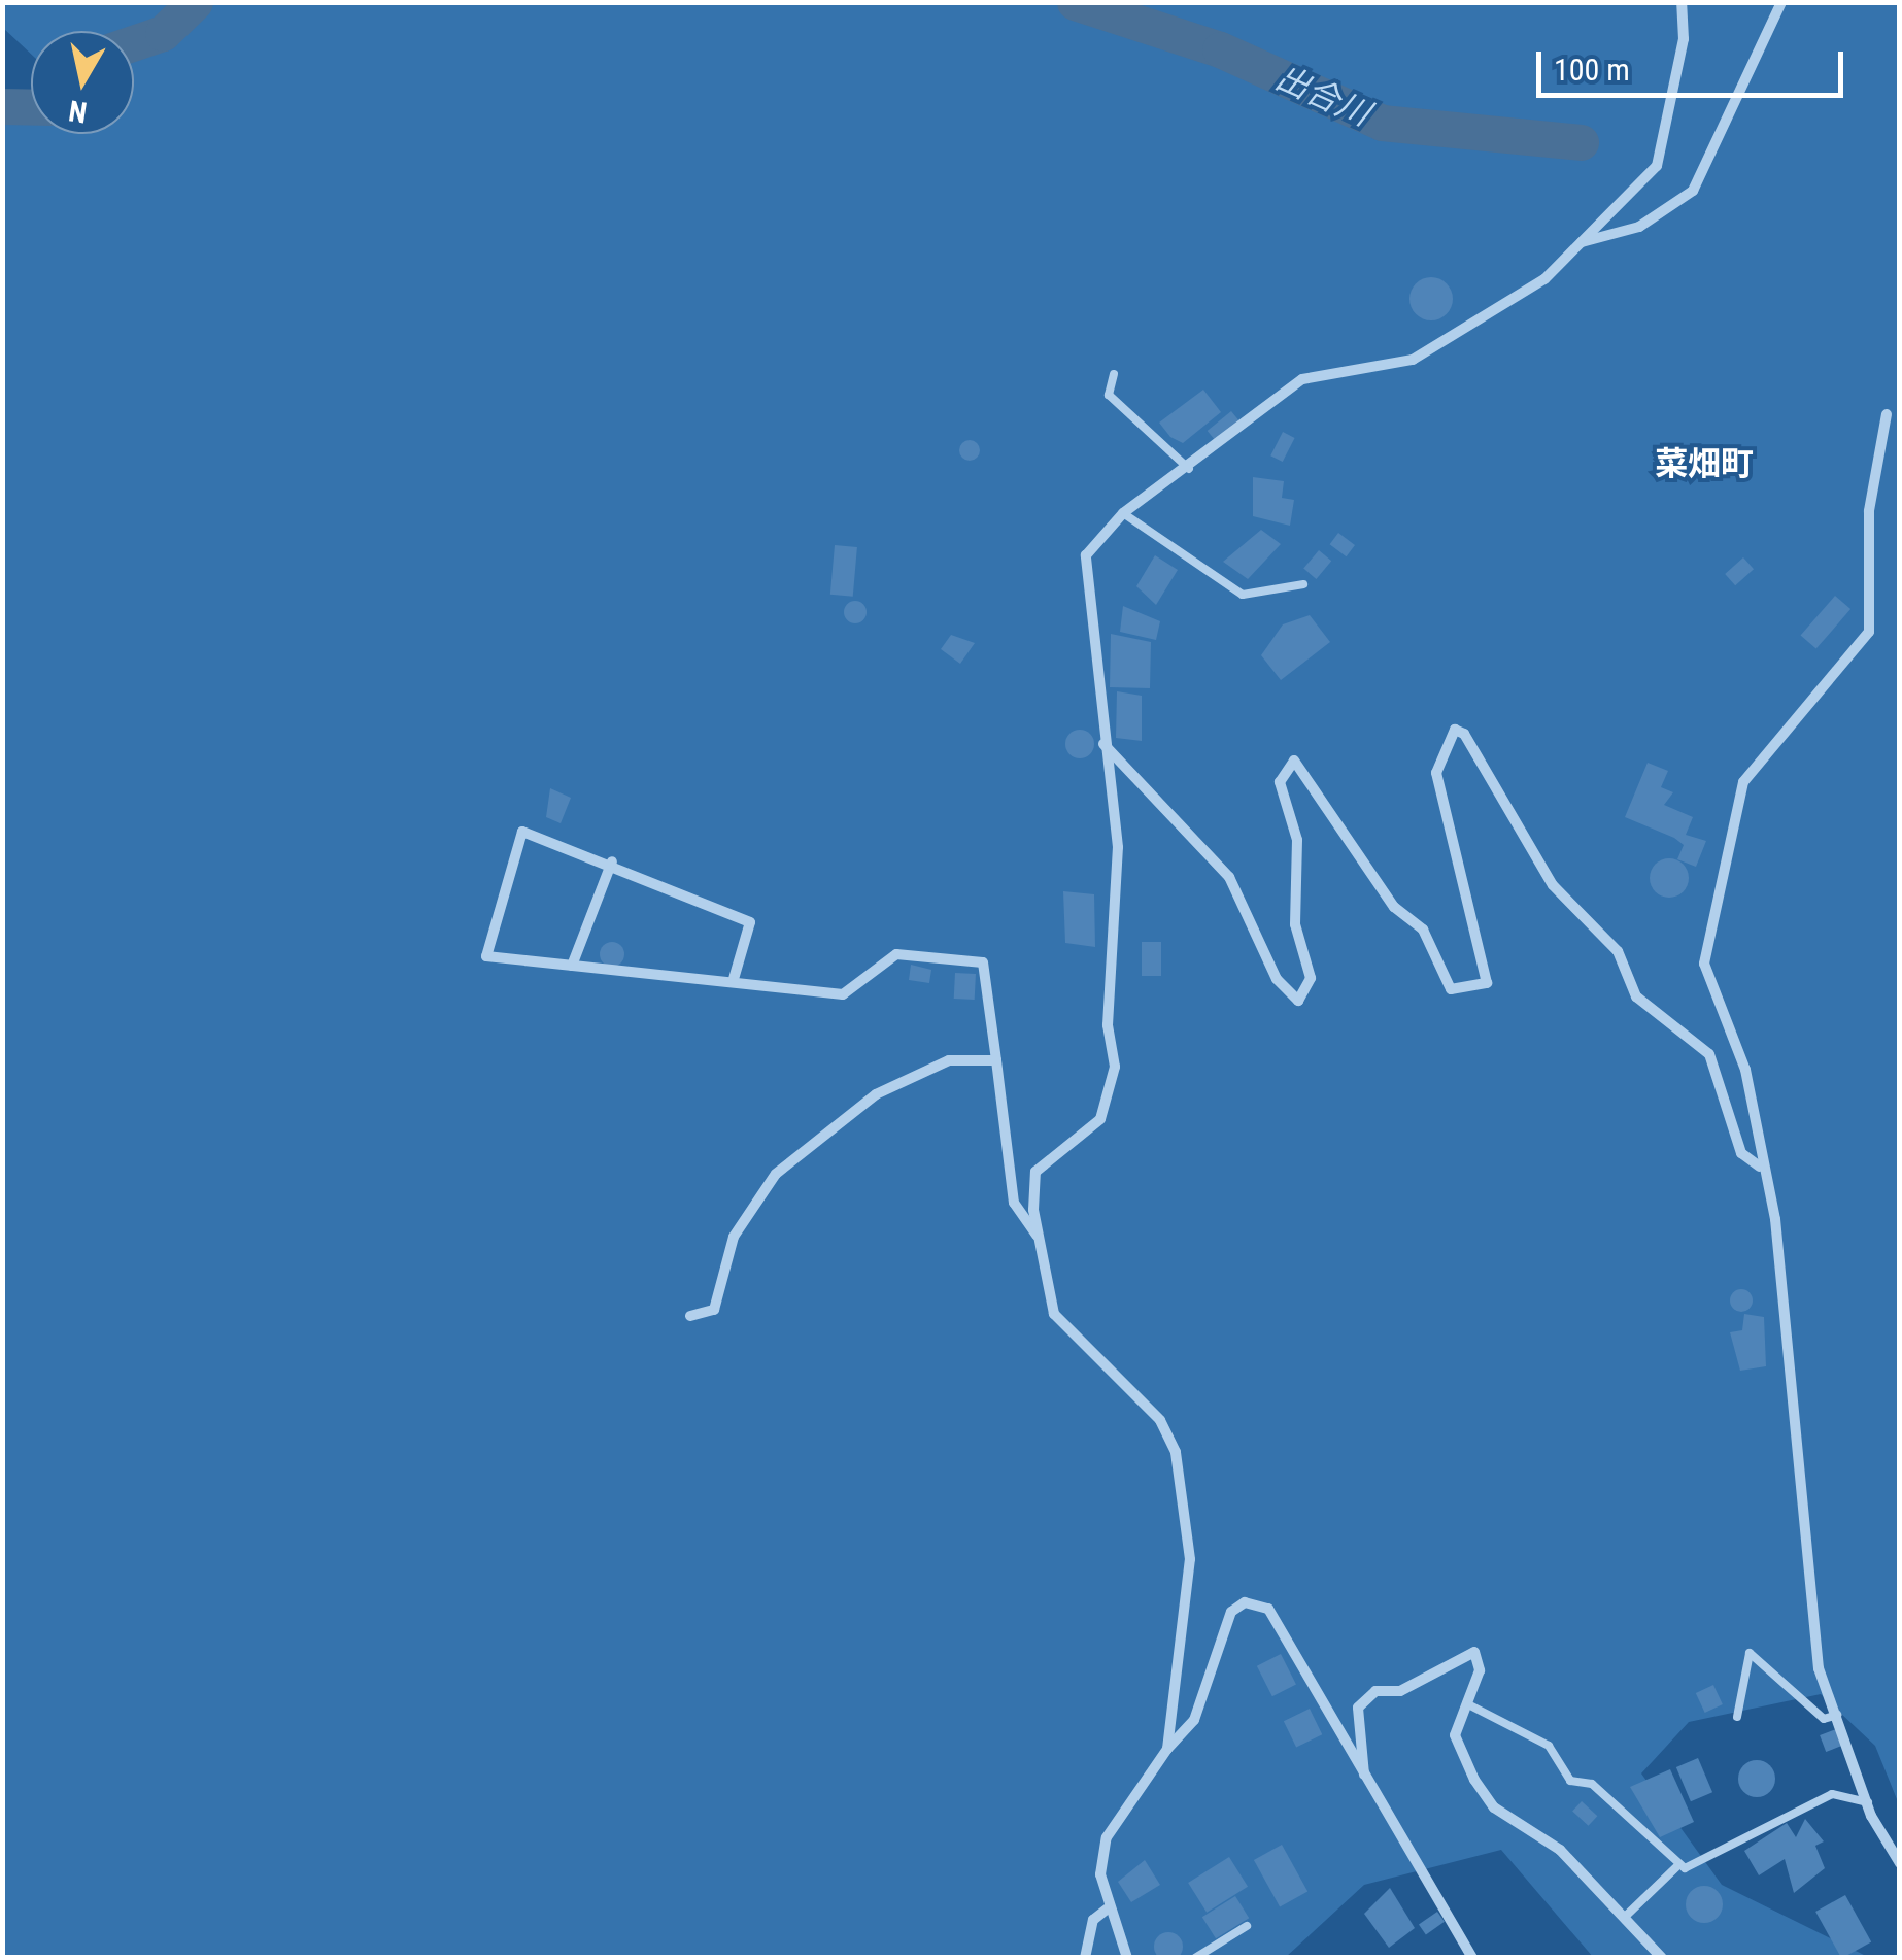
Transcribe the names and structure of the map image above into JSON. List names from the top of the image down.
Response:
{
  "districts": ["菜畑町"],
  "water": ["出合川"],
  "scale_bar": "100 m",
  "north": "bottom"
}
